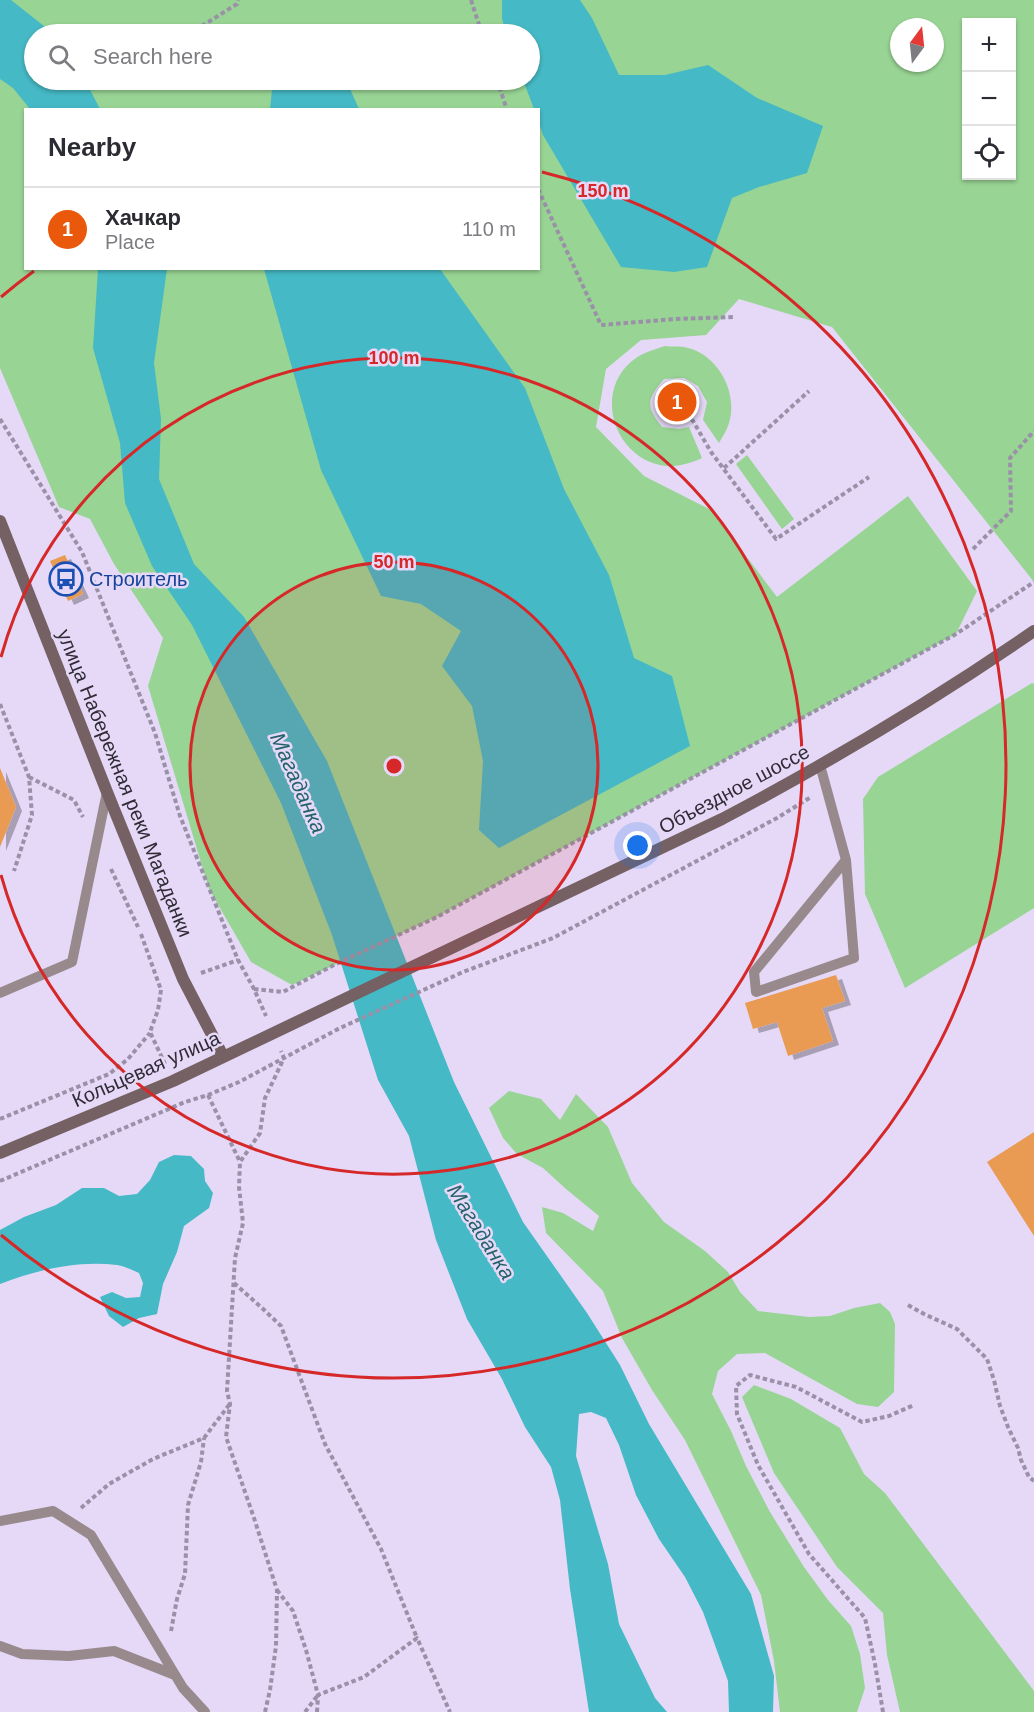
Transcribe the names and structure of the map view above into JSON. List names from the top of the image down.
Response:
{
  "streets": {
    "street": ["улица Набережная реки Магаданки", "Объездное шоссе", "Кольцевая улица"]
  },
  "crossings": [
    ["улица Набережная реки Магаданки", "Кольцевая улица"],
    ["Объездное шоссе", "Кольцевая улица"]
  ],
  "water": ["Магаданка"],
  "places": {
    "bus stop": ["Строитель"]
  },
  "north": "top",
  "page": {
    "map_buttons": ["+", "−"],
    "search": "Search here",
    "heading": "Nearby",
    "list": [
      {
        "mark": "1",
        "name": "Хачкар",
        "note": "Place",
        "value": "110 m"
      }
    ],
    "pins": "1"
  },
  "rings": ["150 m", "100 m", "50 m"]
}
